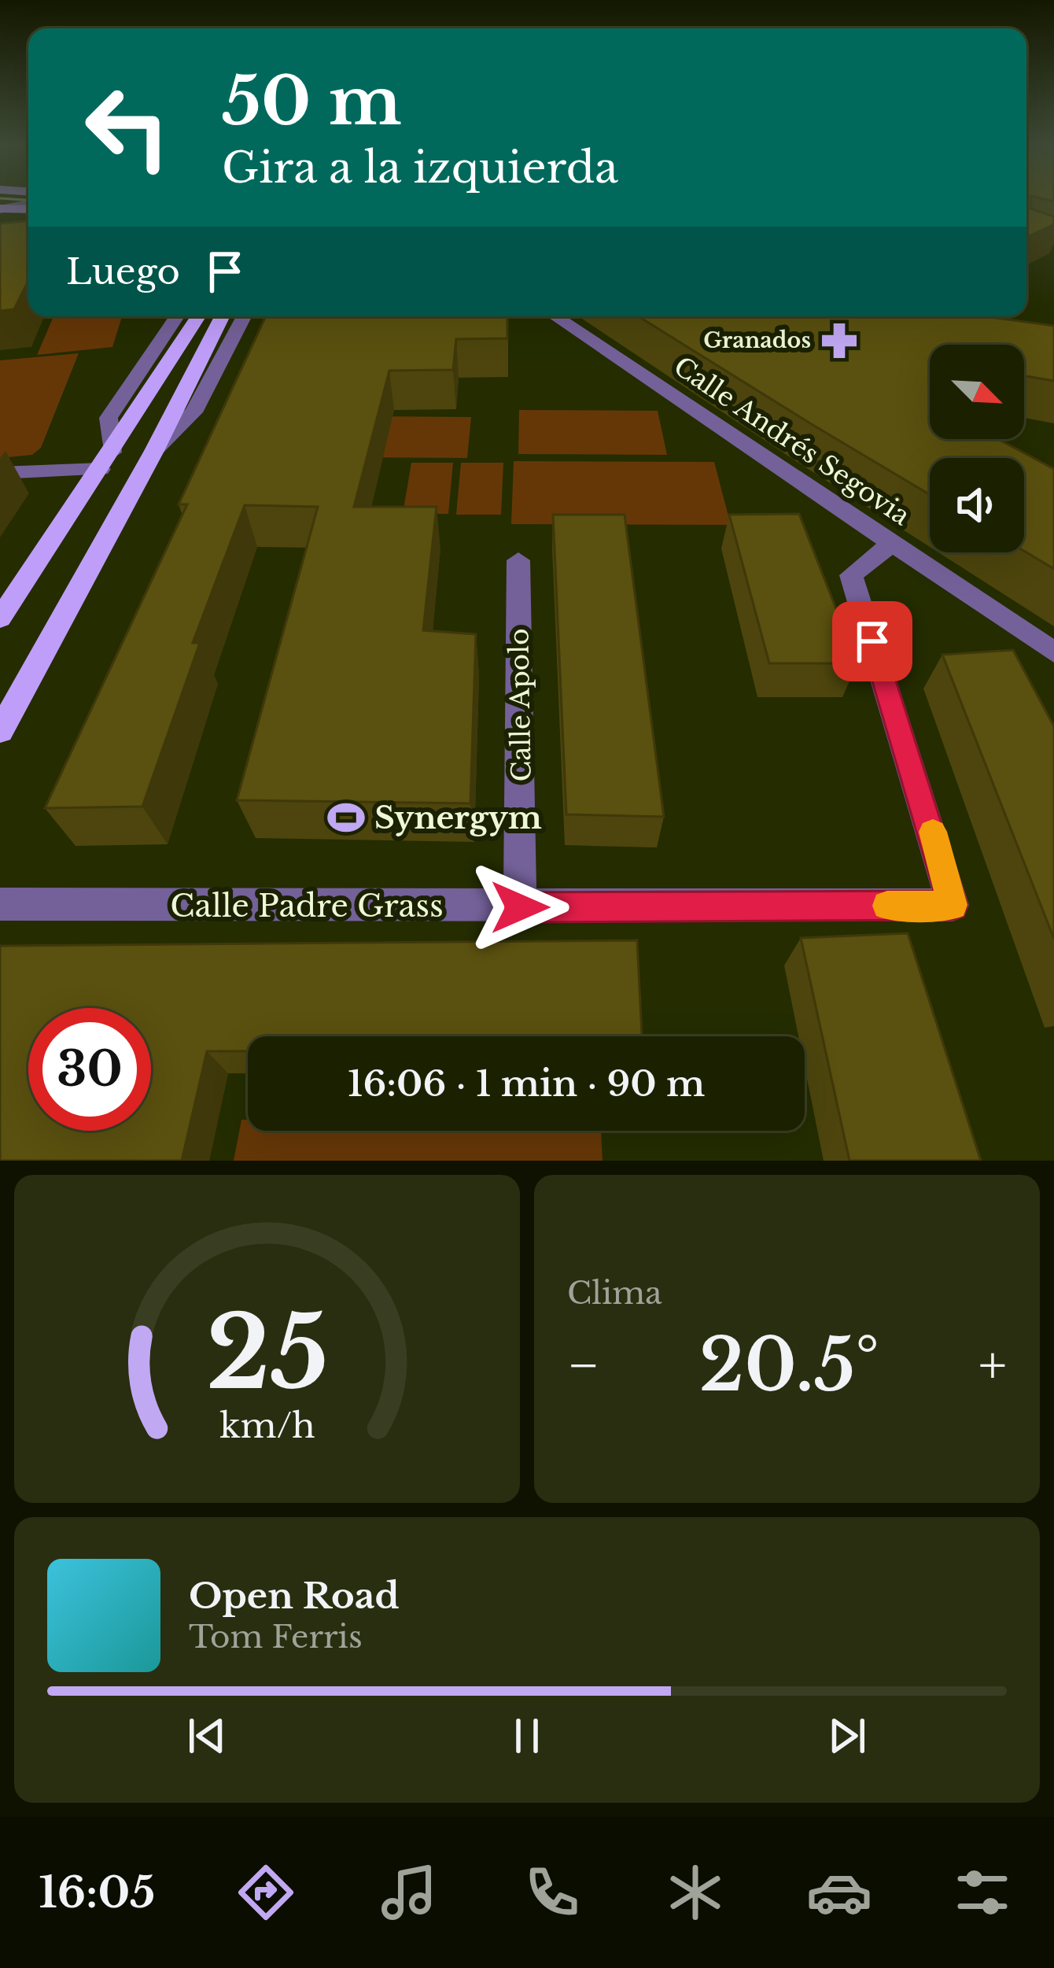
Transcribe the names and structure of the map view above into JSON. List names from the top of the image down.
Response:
{
  "streets": {
    "street": ["Calle Andrés Segovia", "Calle Apolo", "Calle Padre Grass"]
  },
  "crossings": [
    ["Calle Andrés Segovia", "Calle Padre Grass"],
    ["Calle Apolo", "Calle Padre Grass"]
  ],
  "places": {
    "pharmacy": ["Granados"],
    "sports": ["Synergym"]
  },
  "north": "bottom right",
  "page": {
    "turn": ["50 m", "Gira a la izquierda"],
    "then": "Luego",
    "limit": "30",
    "trip": "16:06 · 1 min · 90 m",
    "tile": "Clima",
    "heat": ["−", "20.5°", "+"],
    "song": ["Open Road", "Tom Ferris"],
    "tabs": "16:05",
    "gauge": ["25", "km/h"]
  }
}
